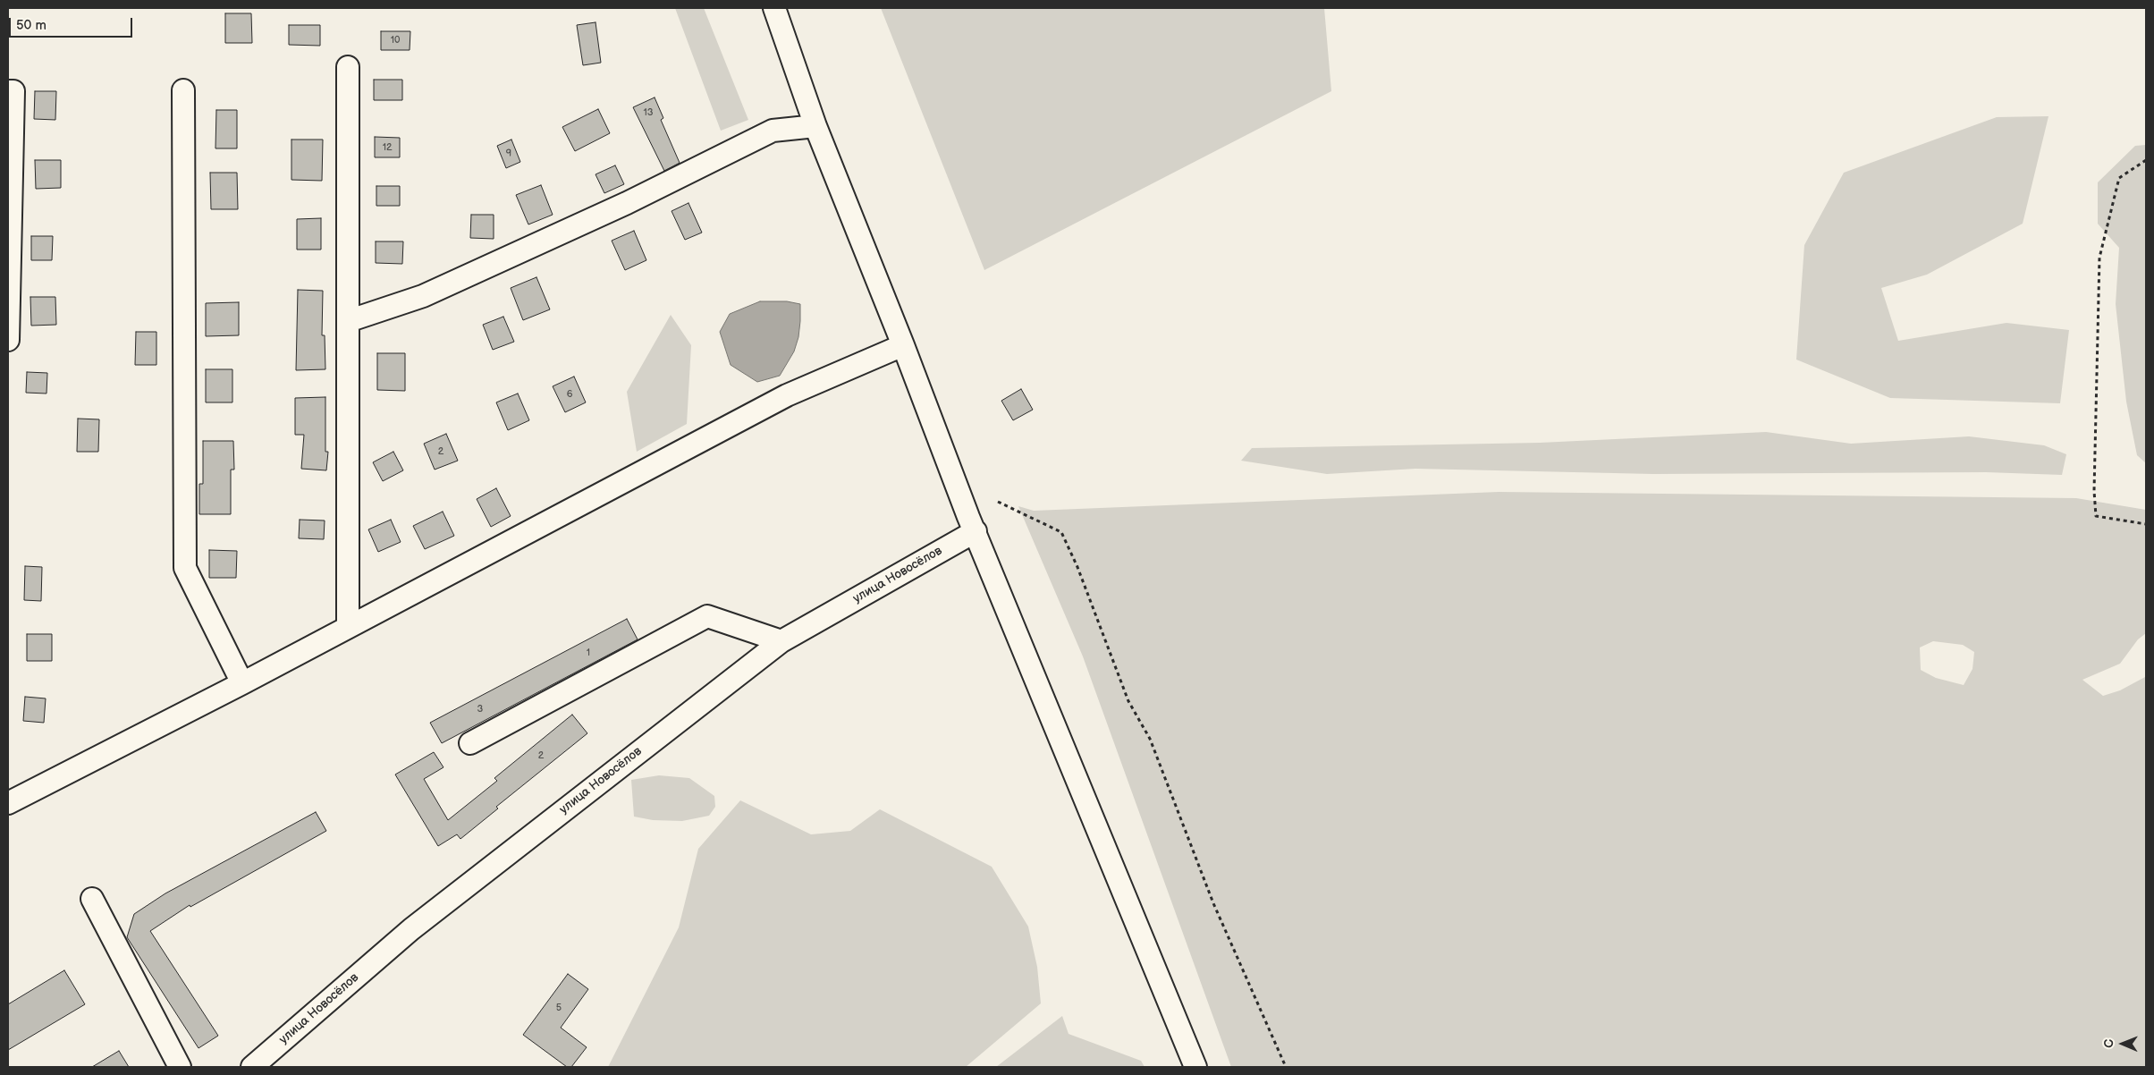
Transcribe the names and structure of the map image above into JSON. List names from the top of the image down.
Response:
{
  "streets": {
    "street": ["улица Новосёлов"]
  },
  "house_numbers": [
    "10",
    "13",
    "12",
    "9",
    "6",
    "2",
    "1",
    "3",
    "2",
    "5"
  ],
  "scale_bar": "50 m",
  "north": "left"
}
